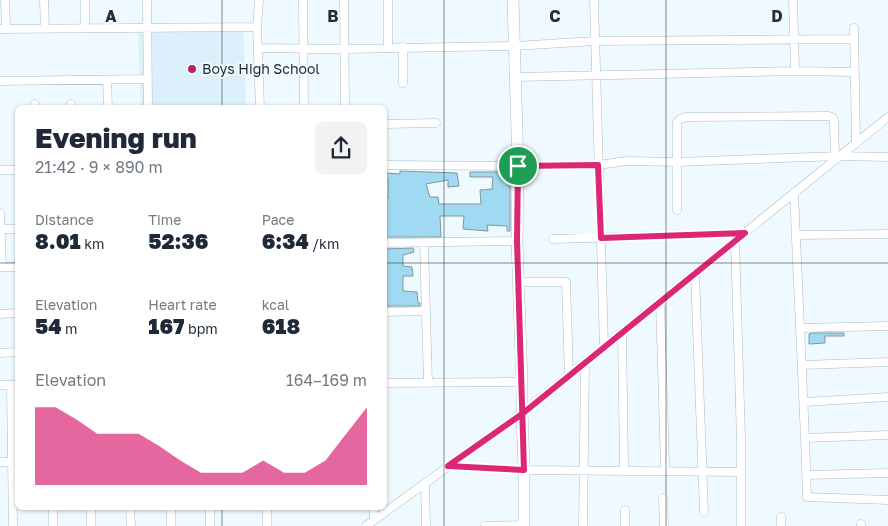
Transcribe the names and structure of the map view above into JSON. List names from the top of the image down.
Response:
{
  "places": ["Boys High School"],
  "page": {
    "heading": ["Evening run", "21:42 · 9 × 890 m"],
    "stats": [
      ["Distance", "8.01 km"],
      ["Time", "52:36"],
      ["Pace", "6:34 /km"],
      ["Elevation", "54 m"],
      ["Heart rate", "167 bpm"],
      ["kcal", "618"]
    ],
    "chart": ["Elevation", "164–169 m"]
  },
  "grid": {
    "columns": [
      "A",
      "B",
      "C",
      "D"
    ]
  }
}
